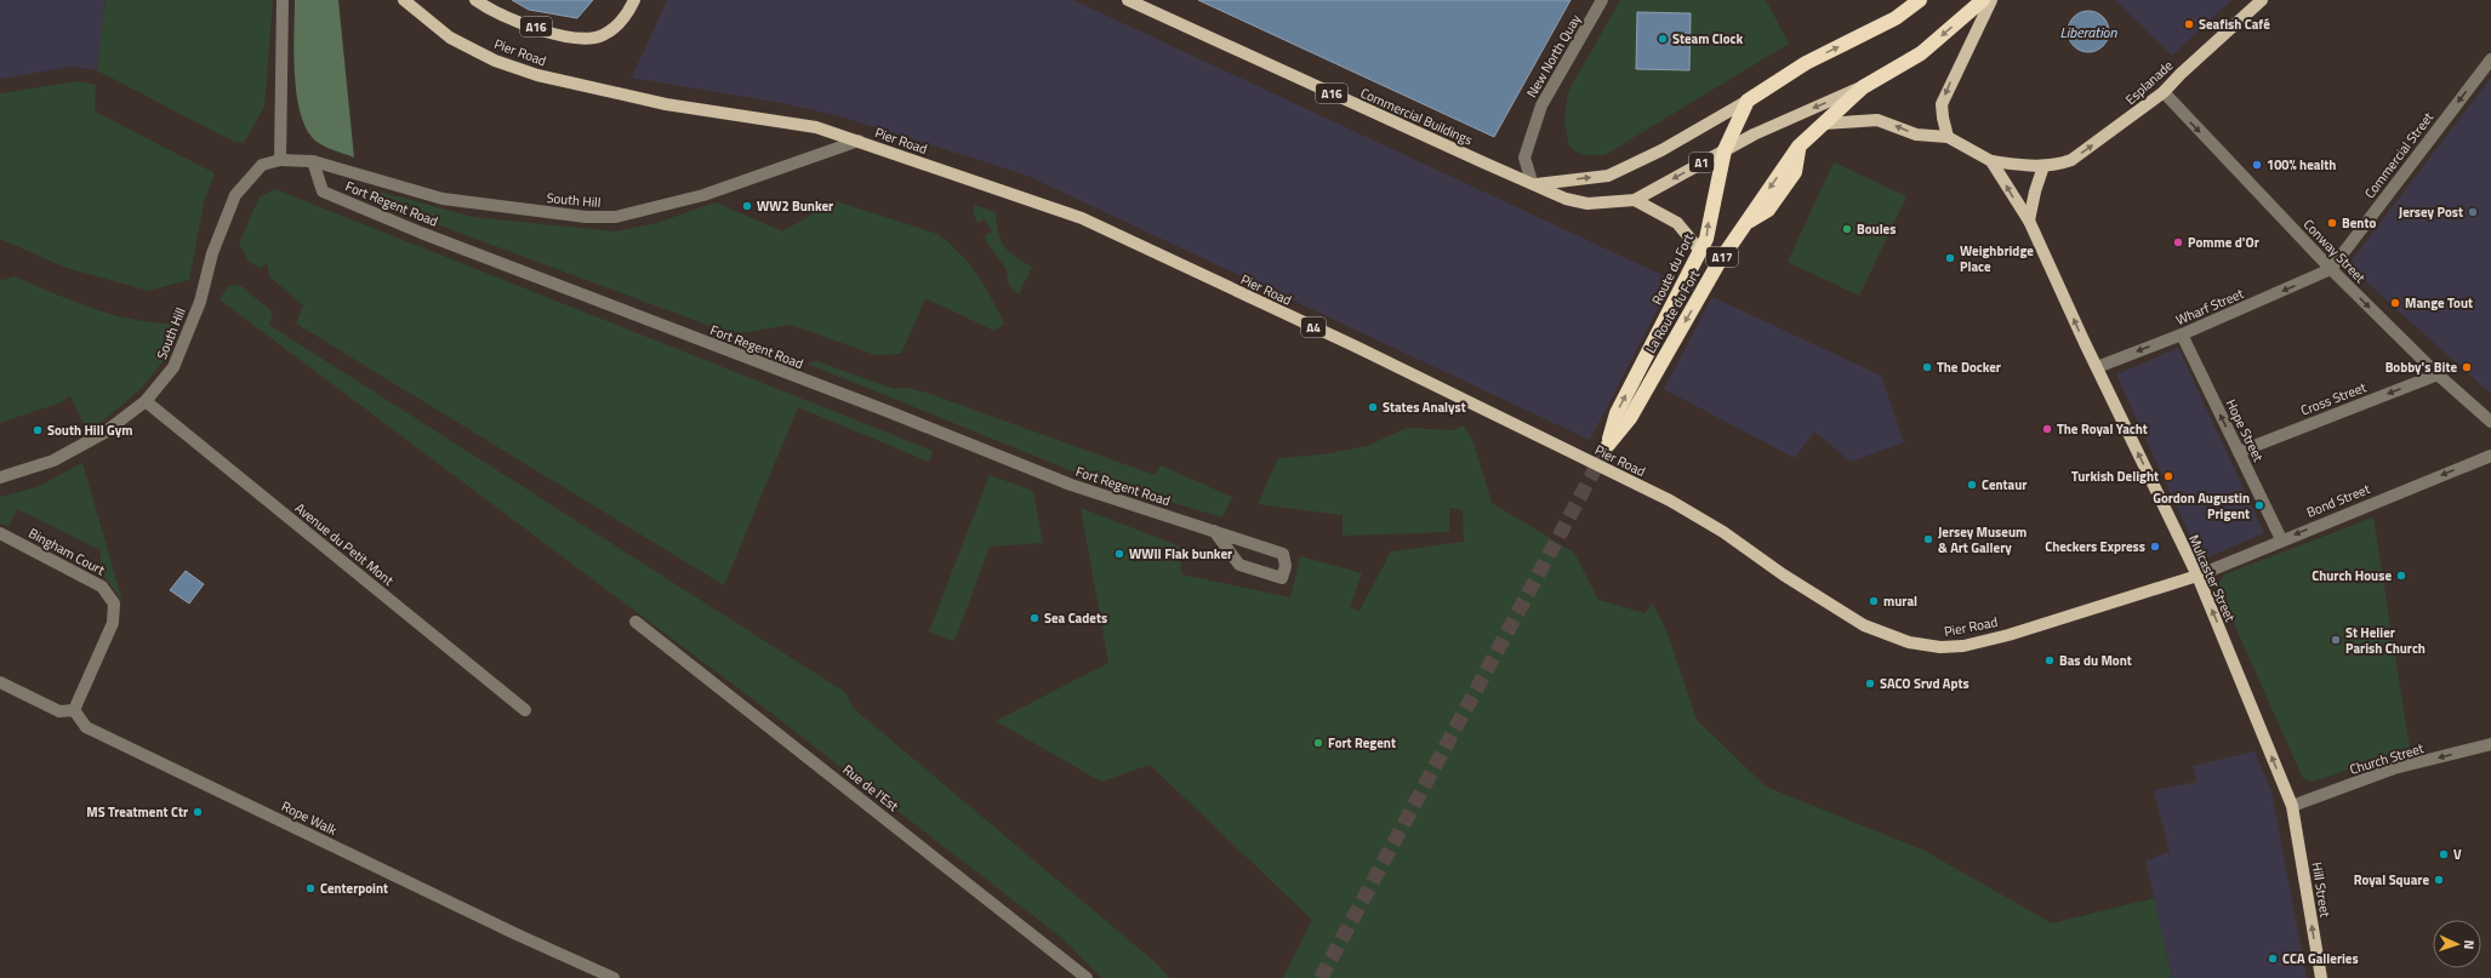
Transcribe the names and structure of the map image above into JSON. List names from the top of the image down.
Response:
{
  "streets": {
    "highway": [
      "A1",
      "A17",
      "Route du Fort",
      "La Route du Fort"
    ],
    "main road": [
      "A16",
      "Pier Road",
      "Esplanade",
      "Commercial Buildings",
      "A4",
      "Mulcaster Street",
      "Hill Street"
    ],
    "street": [
      "New North Quay",
      "Commercial Street",
      "South Hill",
      "Fort Regent Road",
      "Conway Street",
      "Wharf Street",
      "Cross Street",
      "Hope Street",
      "Bond Street",
      "Avenue du Petit Mont",
      "Bingham Court",
      "Church Street",
      "Rue de l'Est",
      "Rope Walk"
    ]
  },
  "crossings": [
    ["Pier Road", "South Hill"],
    ["Pier Road", "Bond Street"],
    ["Pier Road", "Mulcaster Street"],
    ["New North Quay", "Commercial Buildings"],
    ["Esplanade", "Conway Street"],
    ["Commercial Buildings", "A1"],
    ["Commercial Buildings", "Route du Fort"],
    ["Commercial Buildings", "La Route du Fort"],
    ["Commercial Street", "Conway Street"],
    ["Commercial Street", "Wharf Street"],
    ["A1", "Route du Fort"],
    ["A1", "La Route du Fort"],
    ["South Hill", "Fort Regent Road"],
    ["South Hill", "Avenue du Petit Mont"],
    ["Conway Street", "Wharf Street"],
    ["Conway Street", "Cross Street"],
    ["Route du Fort", "La Route du Fort"],
    ["Wharf Street", "Hope Street"],
    ["Wharf Street", "Mulcaster Street"],
    ["Cross Street", "Hope Street"],
    ["Hope Street", "Bond Street"],
    ["Bond Street", "Mulcaster Street"],
    ["Bingham Court", "Rope Walk"],
    ["Mulcaster Street", "Church Street"],
    ["Mulcaster Street", "Hill Street"],
    ["Church Street", "Hill Street"]
  ],
  "one_way": [
    "Esplanade",
    "Commercial Street",
    "Conway Street",
    "Route du Fort",
    "Wharf Street",
    "La Route du Fort",
    "Cross Street",
    "Hope Street",
    "Bond Street",
    "Mulcaster Street",
    "Church Street",
    "Hill Street"
  ],
  "water": ["Liberation"],
  "places": [
    "Seafish Café",
    "Steam Clock",
    "100% health",
    "WW2 Bunker",
    "Jersey Post",
    "Bento",
    "Boules",
    "Pomme d'Or",
    "Weighbridge Place",
    "Mange Tout",
    "The Docker",
    "Bobby's Bite",
    "States Analyst",
    "The Royal Yacht",
    "South Hill Gym",
    "Turkish Delight",
    "Centaur",
    "Gordon Augustin Prigent",
    "Jersey Museum & Art Gallery",
    "Checkers Express",
    "WWII Flak bunker",
    "Church House",
    "mural",
    "Sea Cadets",
    "St Helier Parish Church",
    "Bas du Mont",
    "SACO Srvd Apts",
    "Fort Regent",
    "MS Treatment Ctr",
    "V",
    "Royal Square",
    "Centerpoint",
    "CCA Galleries"
  ],
  "north": "right"
}
